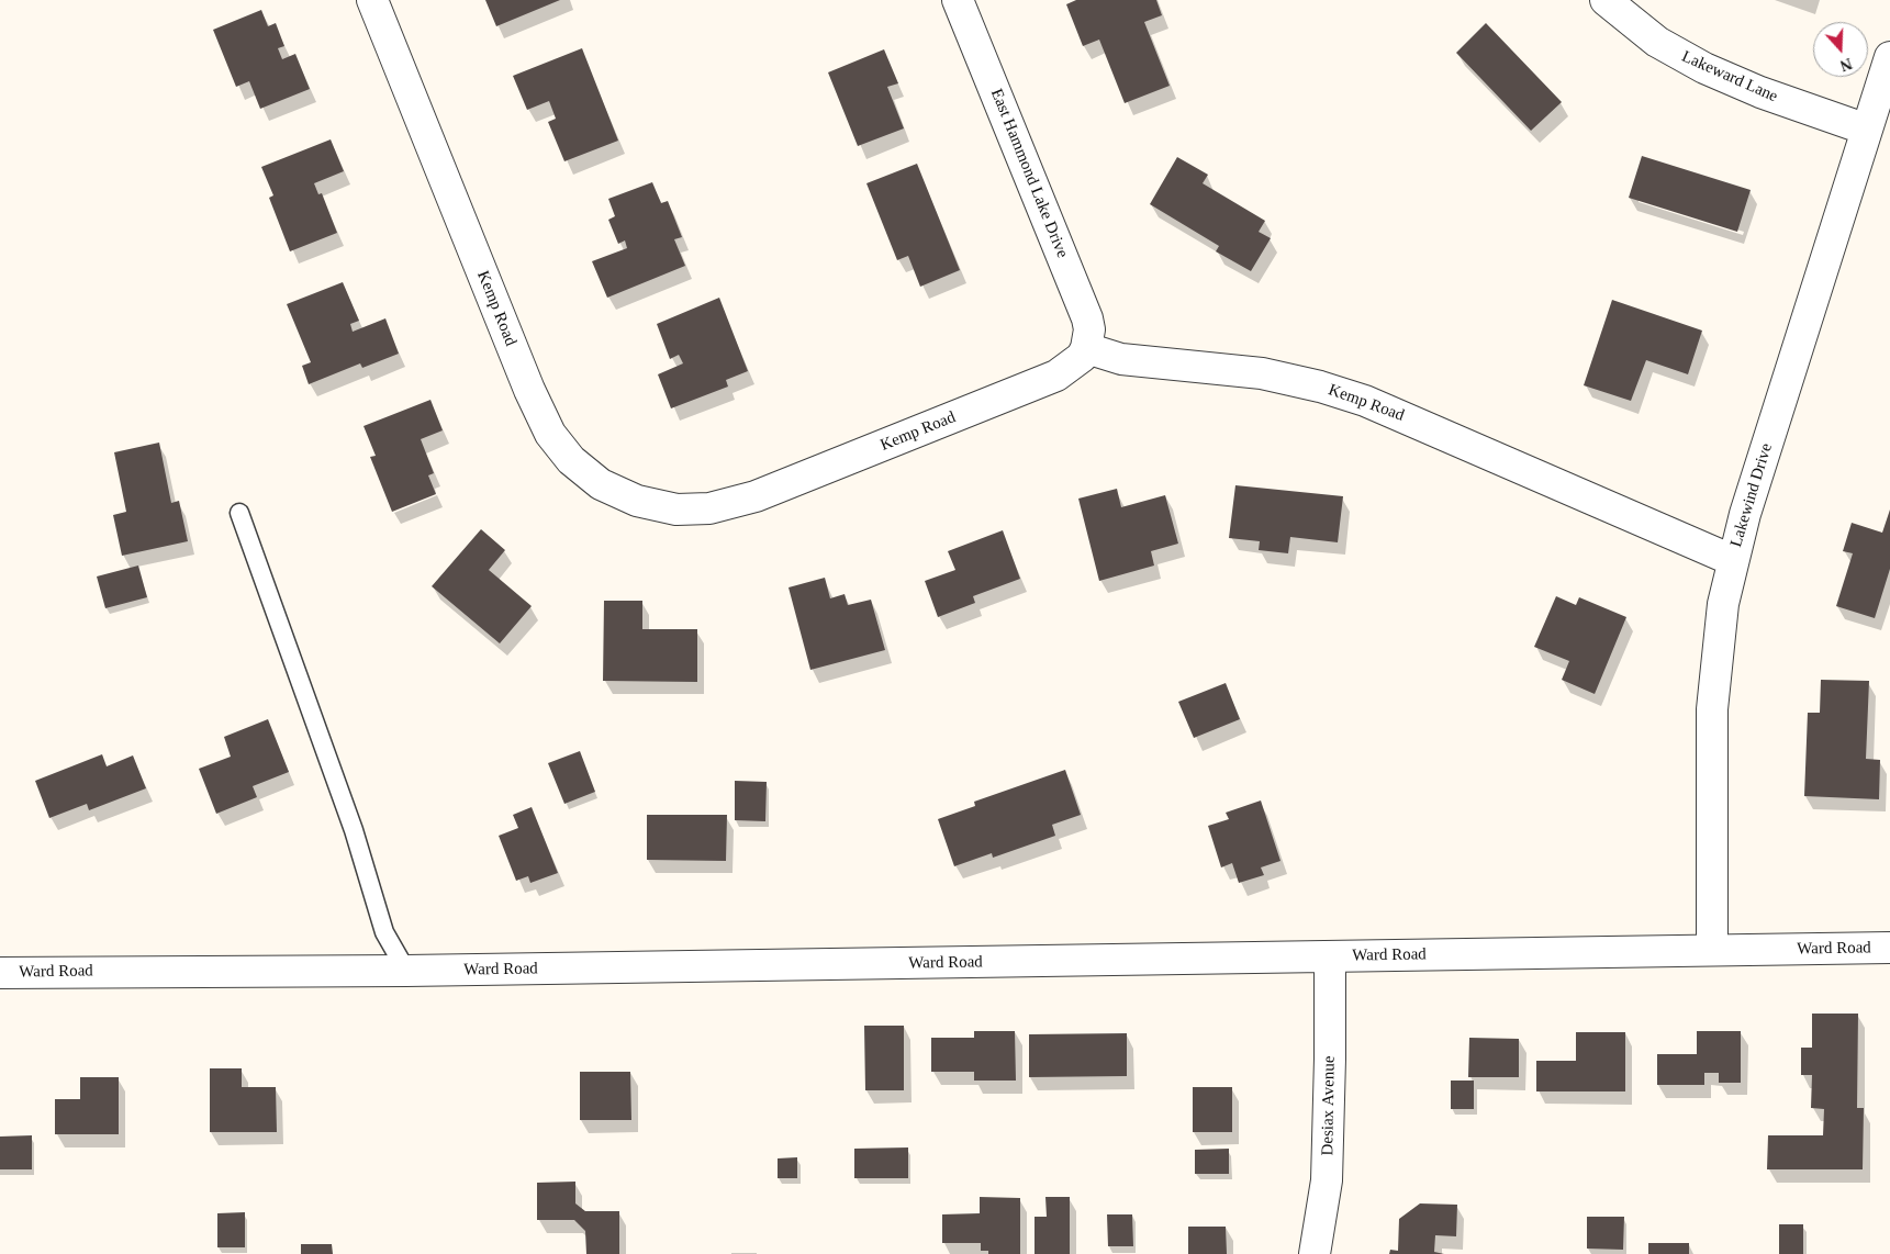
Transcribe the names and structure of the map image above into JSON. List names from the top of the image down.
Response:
{
  "streets": {
    "street": [
      "Lakeward Lane",
      "East Hammond Lake Drive",
      "Kemp Road",
      "Lakewind Drive",
      "Ward Road",
      "Desiax Avenue"
    ]
  },
  "crossings": [
    ["Lakeward Lane", "Lakewind Drive"],
    ["East Hammond Lake Drive", "Kemp Road"],
    ["Kemp Road", "Lakewind Drive"],
    ["Lakewind Drive", "Ward Road"],
    ["Ward Road", "Desiax Avenue"]
  ],
  "north": "bottom"
}
